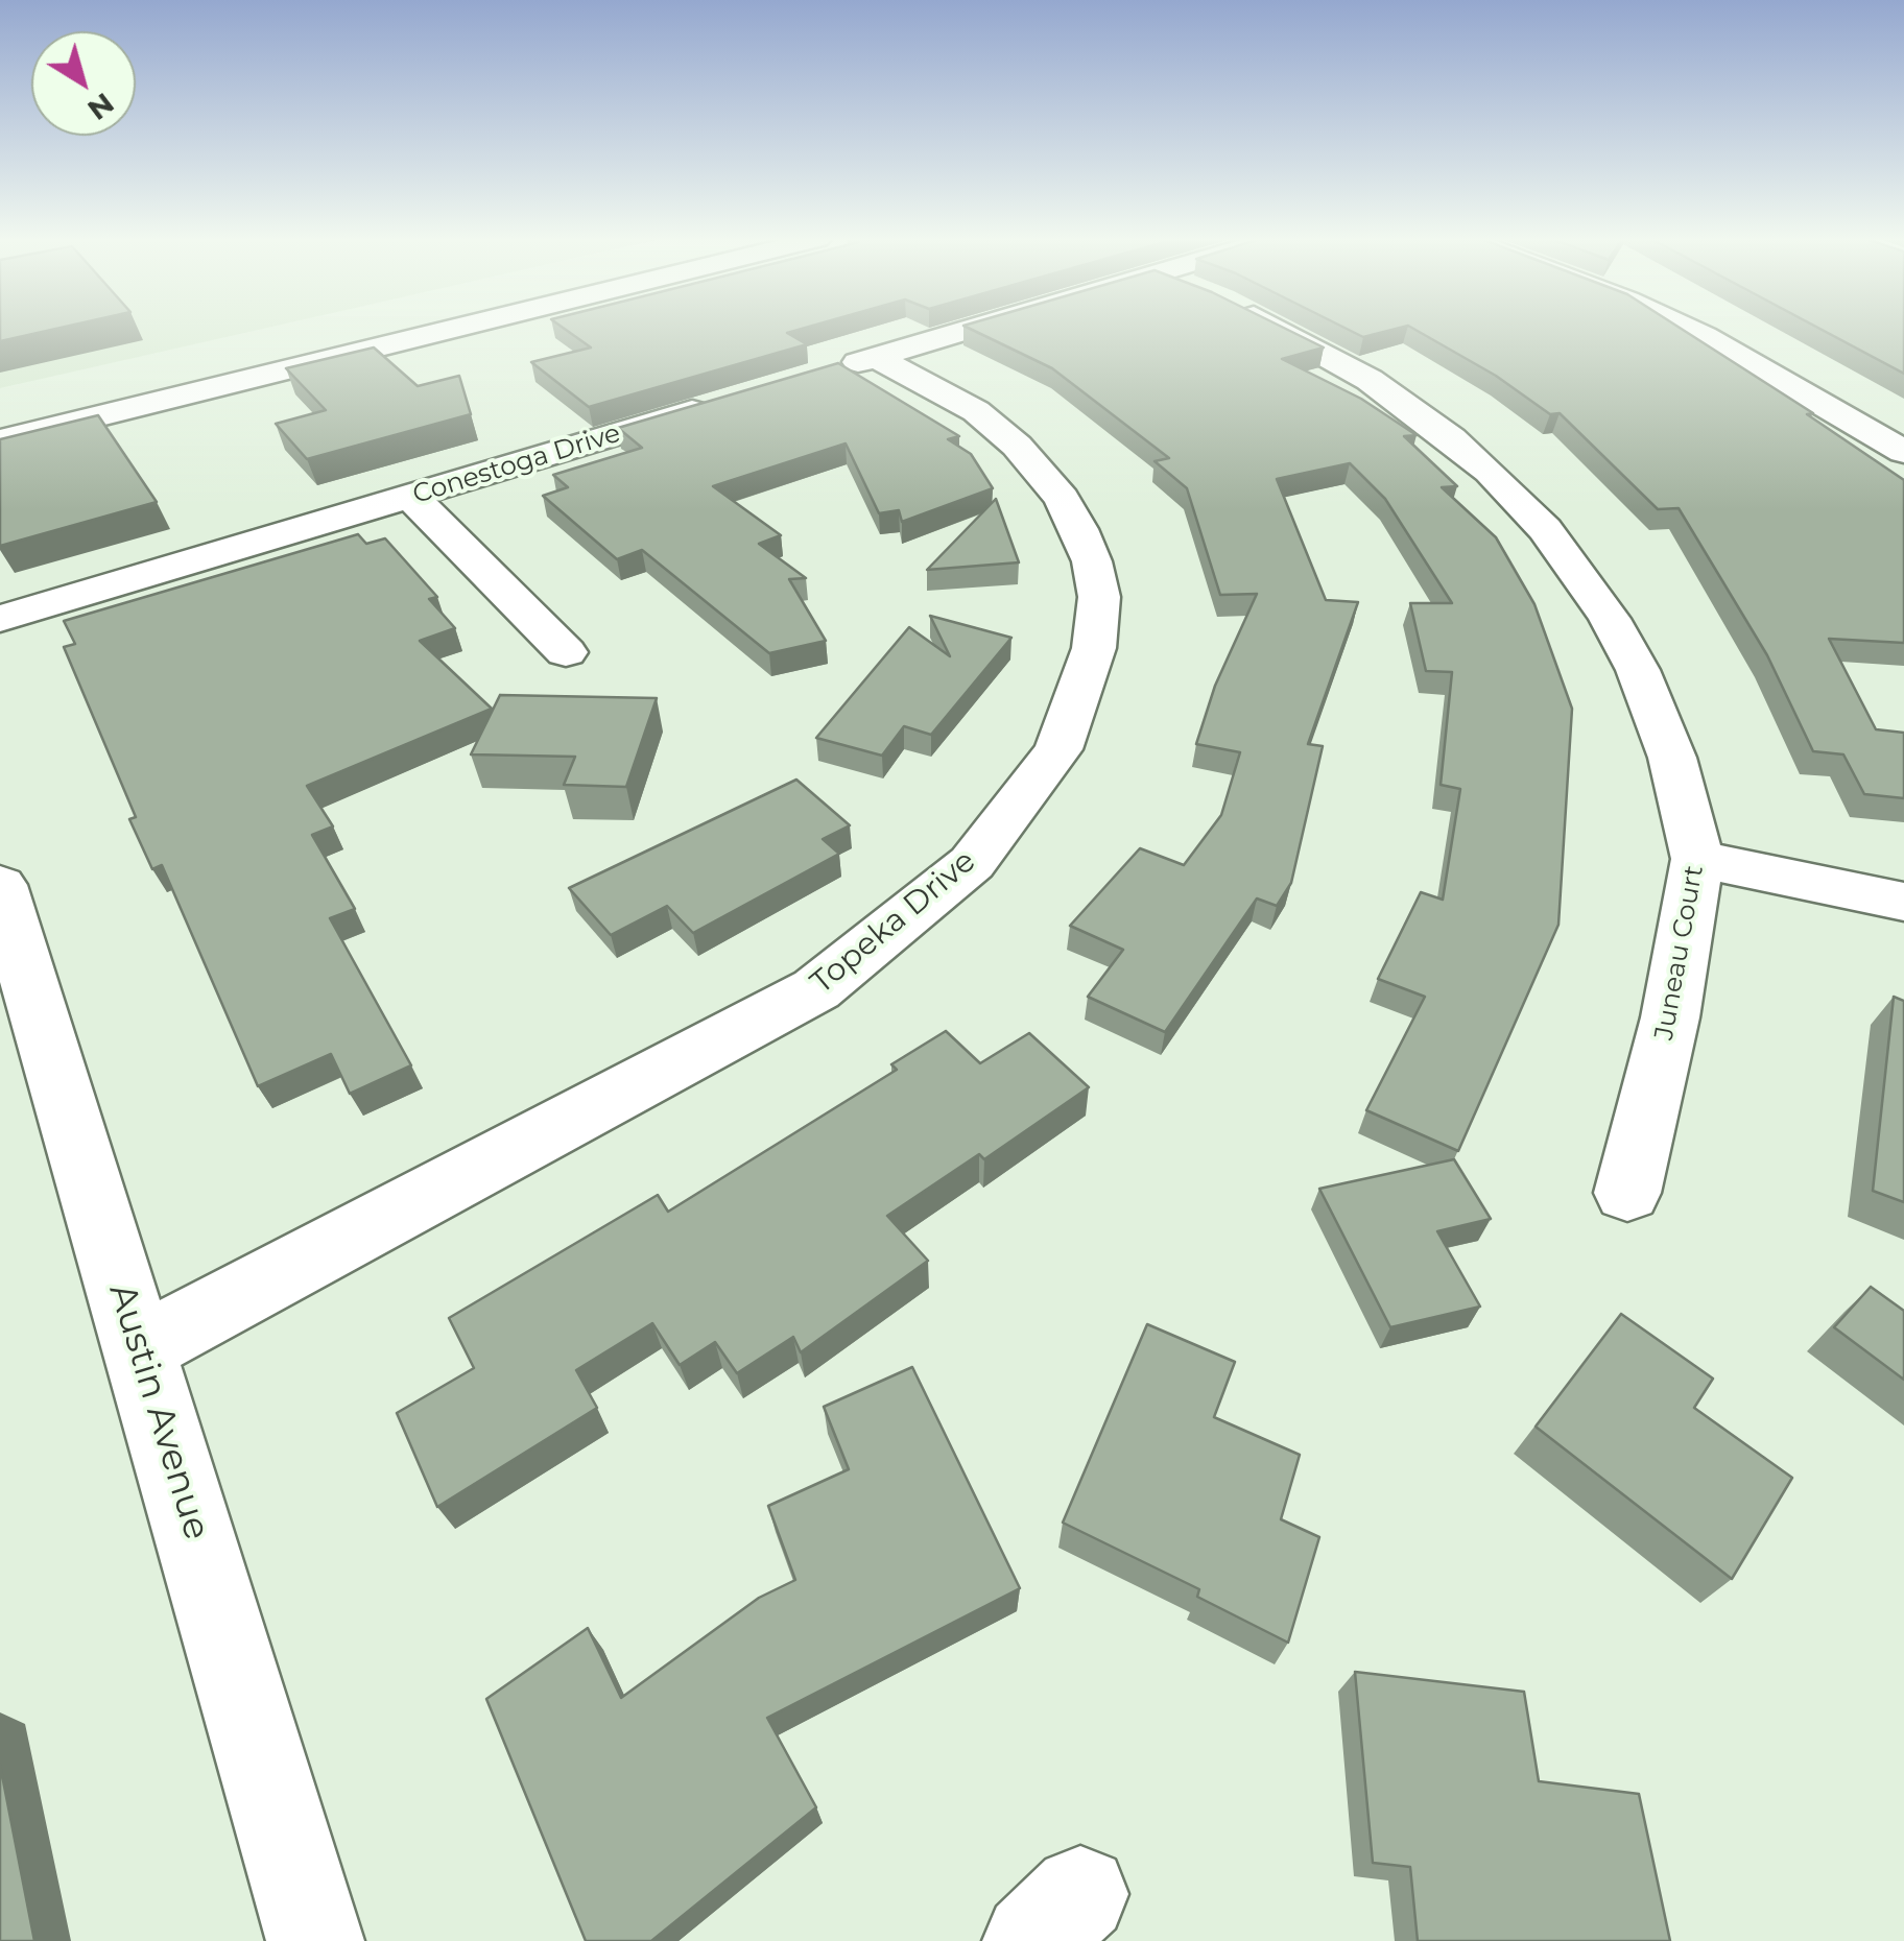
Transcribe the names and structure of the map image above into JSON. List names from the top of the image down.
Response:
{
  "streets": {
    "street": [
      "Conestoga Drive",
      "Topeka Drive",
      "Juneau Court",
      "Austin Avenue"
    ]
  },
  "crossings": [
    ["Topeka Drive", "Austin Avenue"]
  ],
  "north": "bottom right"
}
